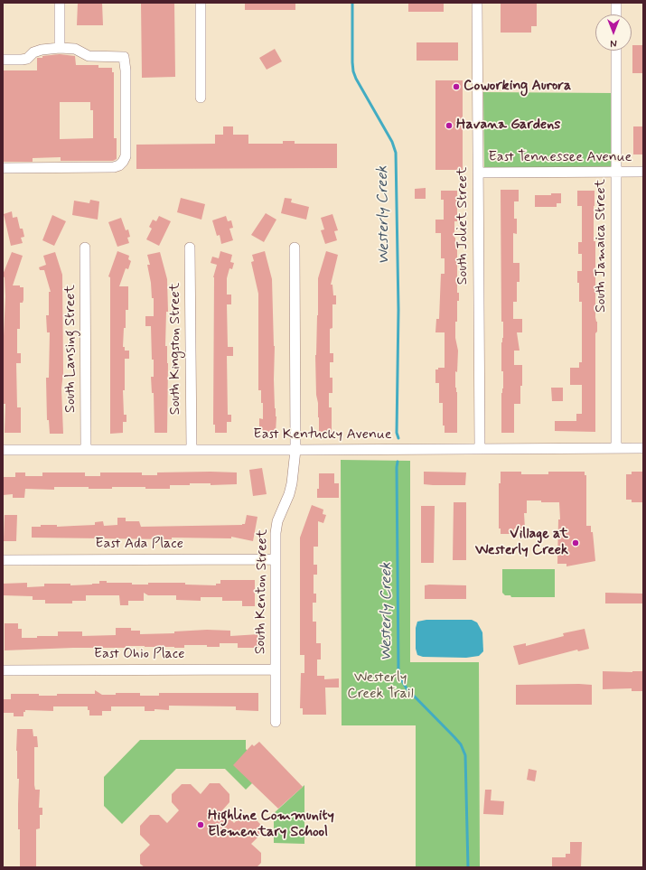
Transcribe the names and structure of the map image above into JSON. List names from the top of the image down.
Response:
{
  "streets": {
    "street": [
      "East Tennessee Avenue",
      "South Joliet Street",
      "South Jamaica Street",
      "South Lansing Street",
      "South Kingston Street",
      "East Kentucky Avenue",
      "East Ada Place",
      "South Kenton Street",
      "East Ohio Place"
    ]
  },
  "crossings": [
    ["East Tennessee Avenue", "South Joliet Street"],
    ["East Tennessee Avenue", "South Jamaica Street"],
    ["South Joliet Street", "East Kentucky Avenue"],
    ["South Jamaica Street", "East Kentucky Avenue"],
    ["South Lansing Street", "East Kentucky Avenue"],
    ["South Kingston Street", "East Kentucky Avenue"],
    ["East Kentucky Avenue", "South Kenton Street"],
    ["East Ada Place", "South Kenton Street"],
    ["South Kenton Street", "East Ohio Place"]
  ],
  "water": ["Westerly Creek"],
  "parks": ["Westerly Creek Trail"],
  "places": [
    "Coworking Aurora",
    "Havana Gardens",
    "Village at Westerly Creek",
    "Highline Community Elementary School"
  ],
  "north": "bottom"
}
